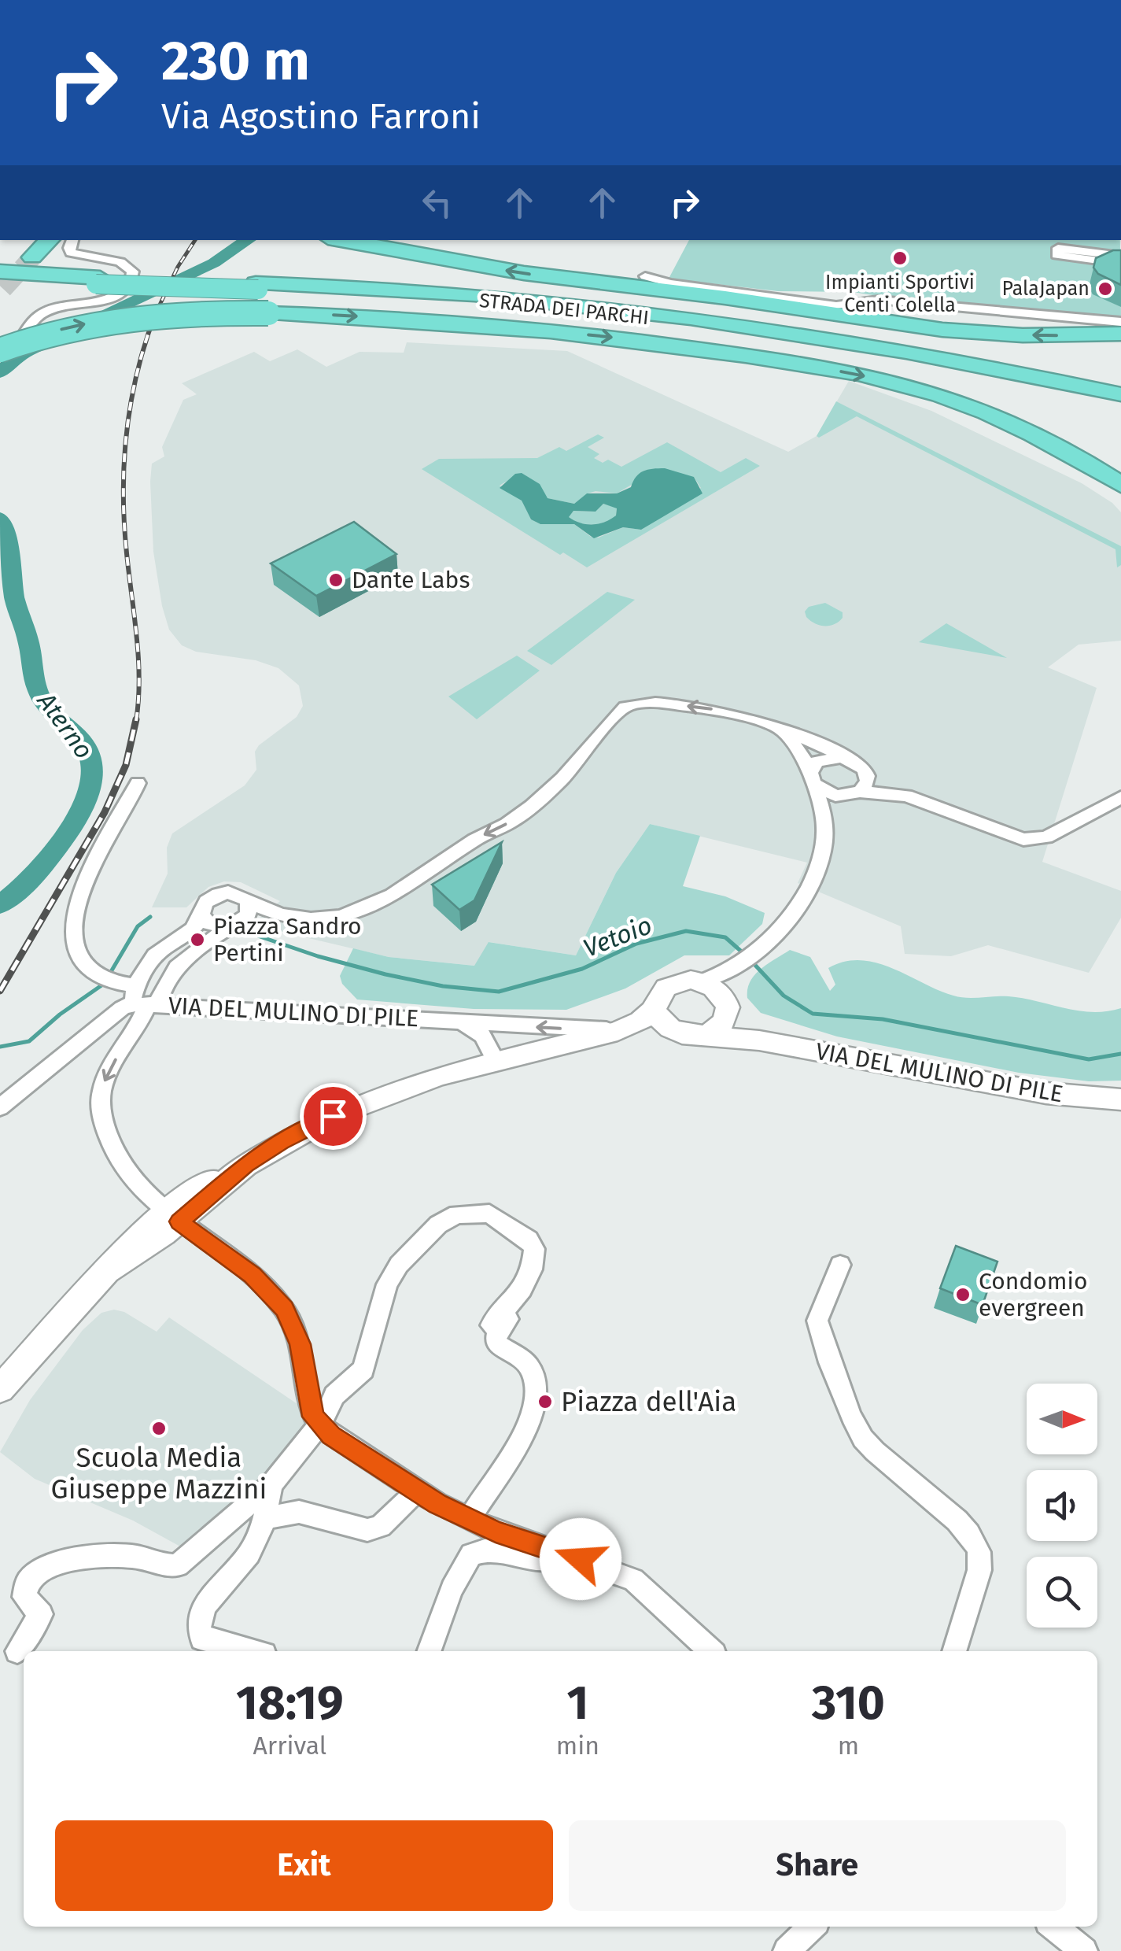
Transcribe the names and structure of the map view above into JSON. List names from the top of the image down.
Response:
{
  "streets": {
    "highway": ["STRADA DEI PARCHI"],
    "street": ["VIA DEL MULINO DI PILE"]
  },
  "water": ["Aterno", "Vetoio"],
  "places": [
    "Impianti Sportivi Centi Colella",
    "PalaJapan",
    "Dante Labs",
    "Piazza Sandro Pertini",
    "Condomio evergreen",
    "Piazza dell'Aia",
    "Scuola Media Giuseppe Mazzini"
  ],
  "north": "right",
  "page": {
    "turn": ["230 m", "Via Agostino Farroni"],
    "eta": [
      "18:19",
      "Arrival",
      "1",
      "min",
      "310",
      "m"
    ],
    "buttons": ["Exit", "Share"]
  }
}
